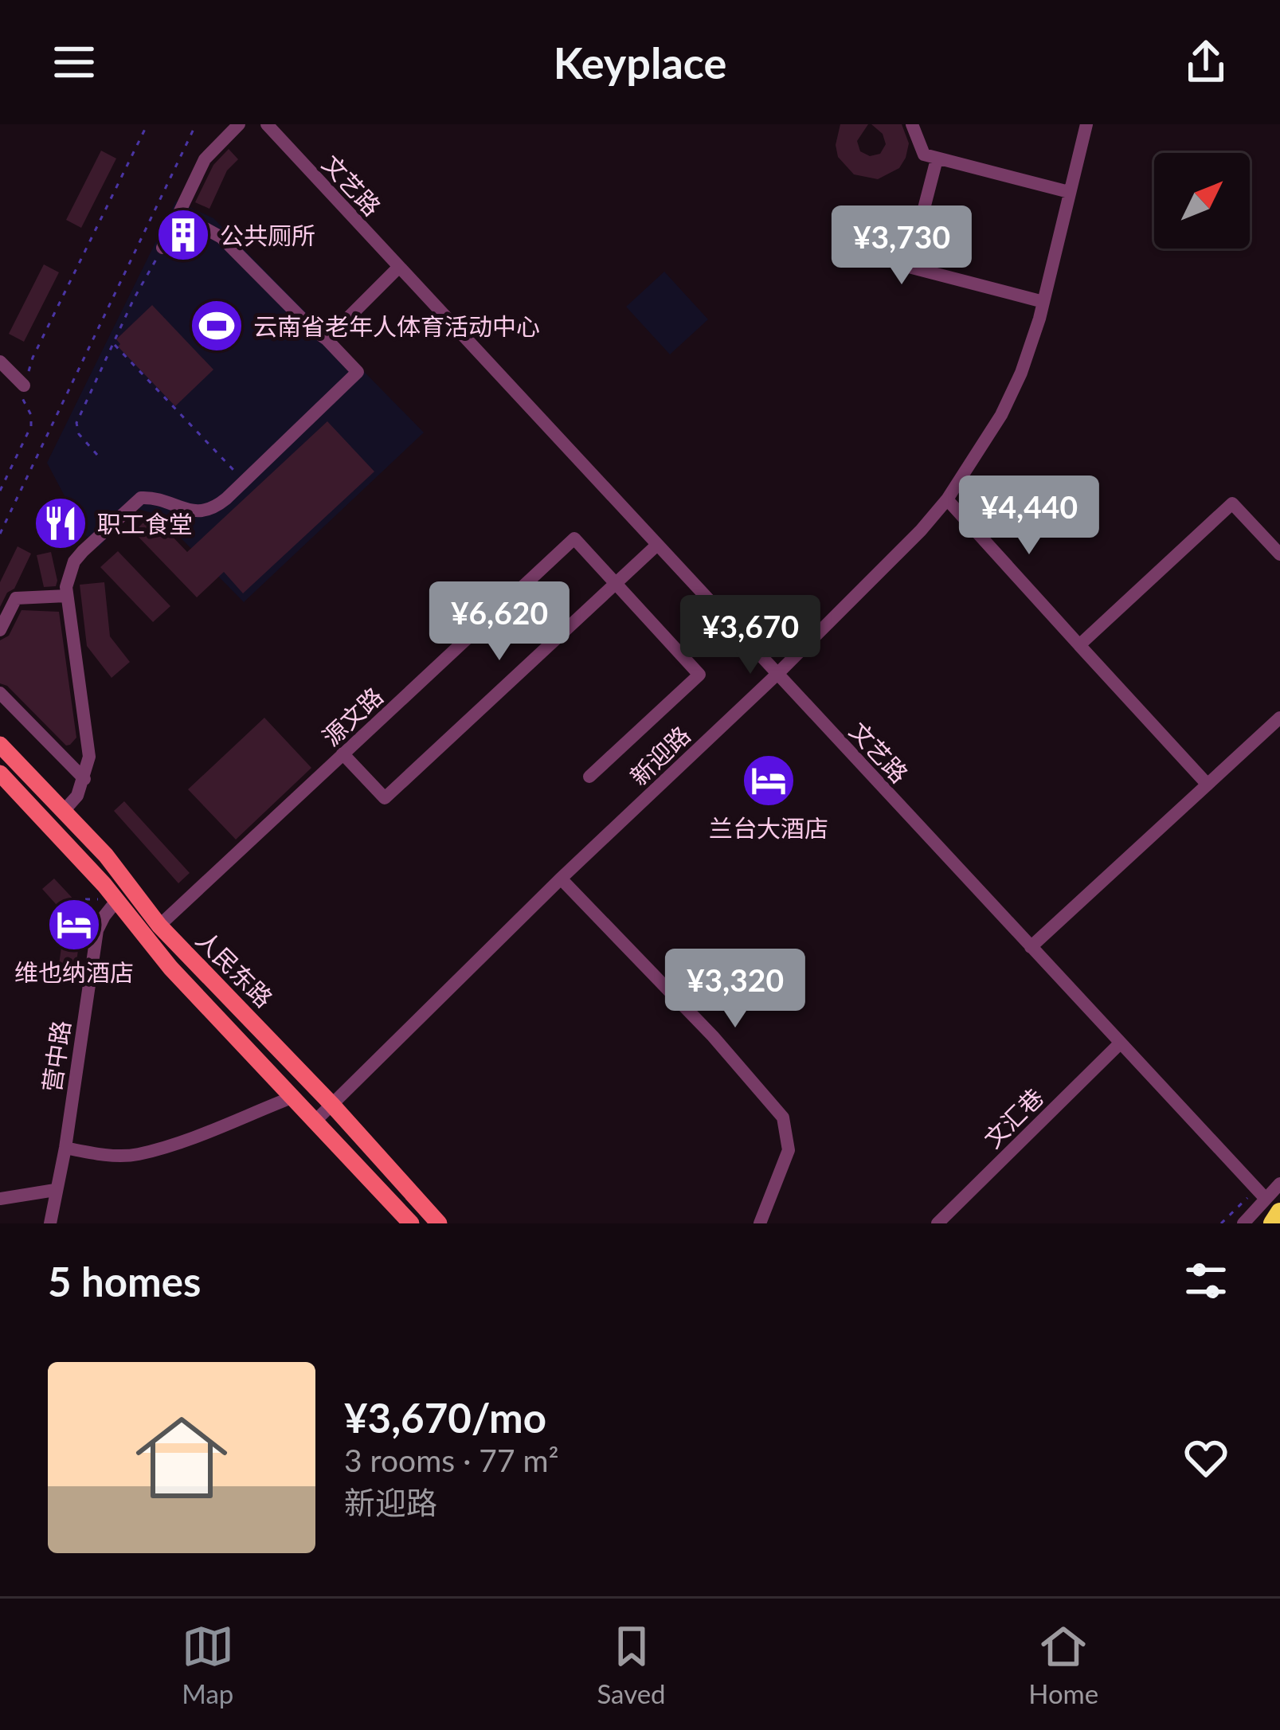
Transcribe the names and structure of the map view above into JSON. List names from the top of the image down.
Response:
{
  "streets": {
    "main road": ["人民东路"],
    "street": [
      "文艺路",
      "源文路",
      "新迎路",
      "营中路",
      "文汇巷"
    ]
  },
  "crossings": [
    ["文艺路", "新迎路"],
    ["文艺路", "文汇巷"],
    ["源文路", "人民东路"],
    ["新迎路", "人民东路"],
    ["人民东路", "营中路"]
  ],
  "places": {
    "building": ["公共厕所"],
    "sports": ["云南省老年人体育活动中心"],
    "restaurant": ["职工食堂"],
    "hotel": ["兰台大酒店", "维也纳酒店"]
  },
  "north": "top right",
  "page": {
    "header": "Keyplace",
    "price": [
      "¥3,730",
      "¥4,440",
      "¥6,620",
      "¥3,670",
      "¥3,320"
    ],
    "heading": "5 homes",
    "list": [
      {
        "name": "¥3,670/mo",
        "note": "3 rooms · 77 m² · 新迎路"
      }
    ],
    "tabs": ["Map", "Saved", "Home"]
  }
}
